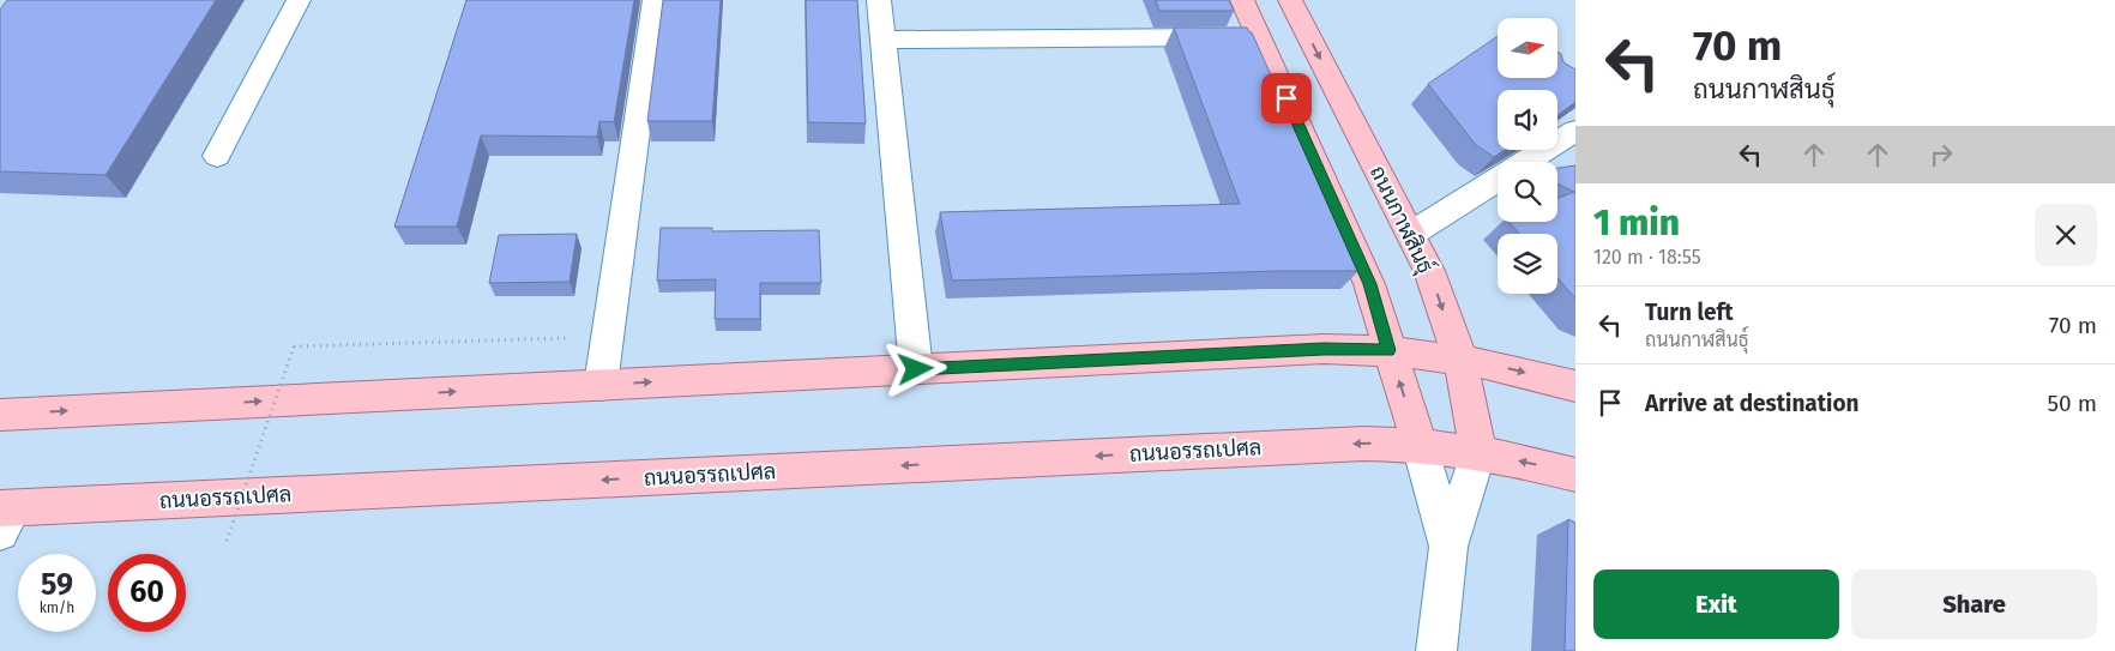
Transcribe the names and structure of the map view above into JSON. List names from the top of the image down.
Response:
{
  "streets": {
    "main road": ["ถนนกาฬสินธุ์", "ถนนอรรถเปศล"]
  },
  "crossings": [
    ["ถนนกาฬสินธุ์", "ถนนอรรถเปศล"]
  ],
  "north": "right",
  "page": {
    "turn": ["70 m", "ถนนกาฬสินธุ์"],
    "heading": ["1 min", "120 m · 18:55"],
    "list": [
      {
        "name": "Turn left",
        "note": "ถนนกาฬสินธุ์",
        "value": "70 m"
      },
      {
        "name": "Arrive at destination",
        "value": "50 m"
      }
    ],
    "speed": "59 km/h",
    "limit": "60",
    "buttons": ["Exit", "Share"]
  }
}
